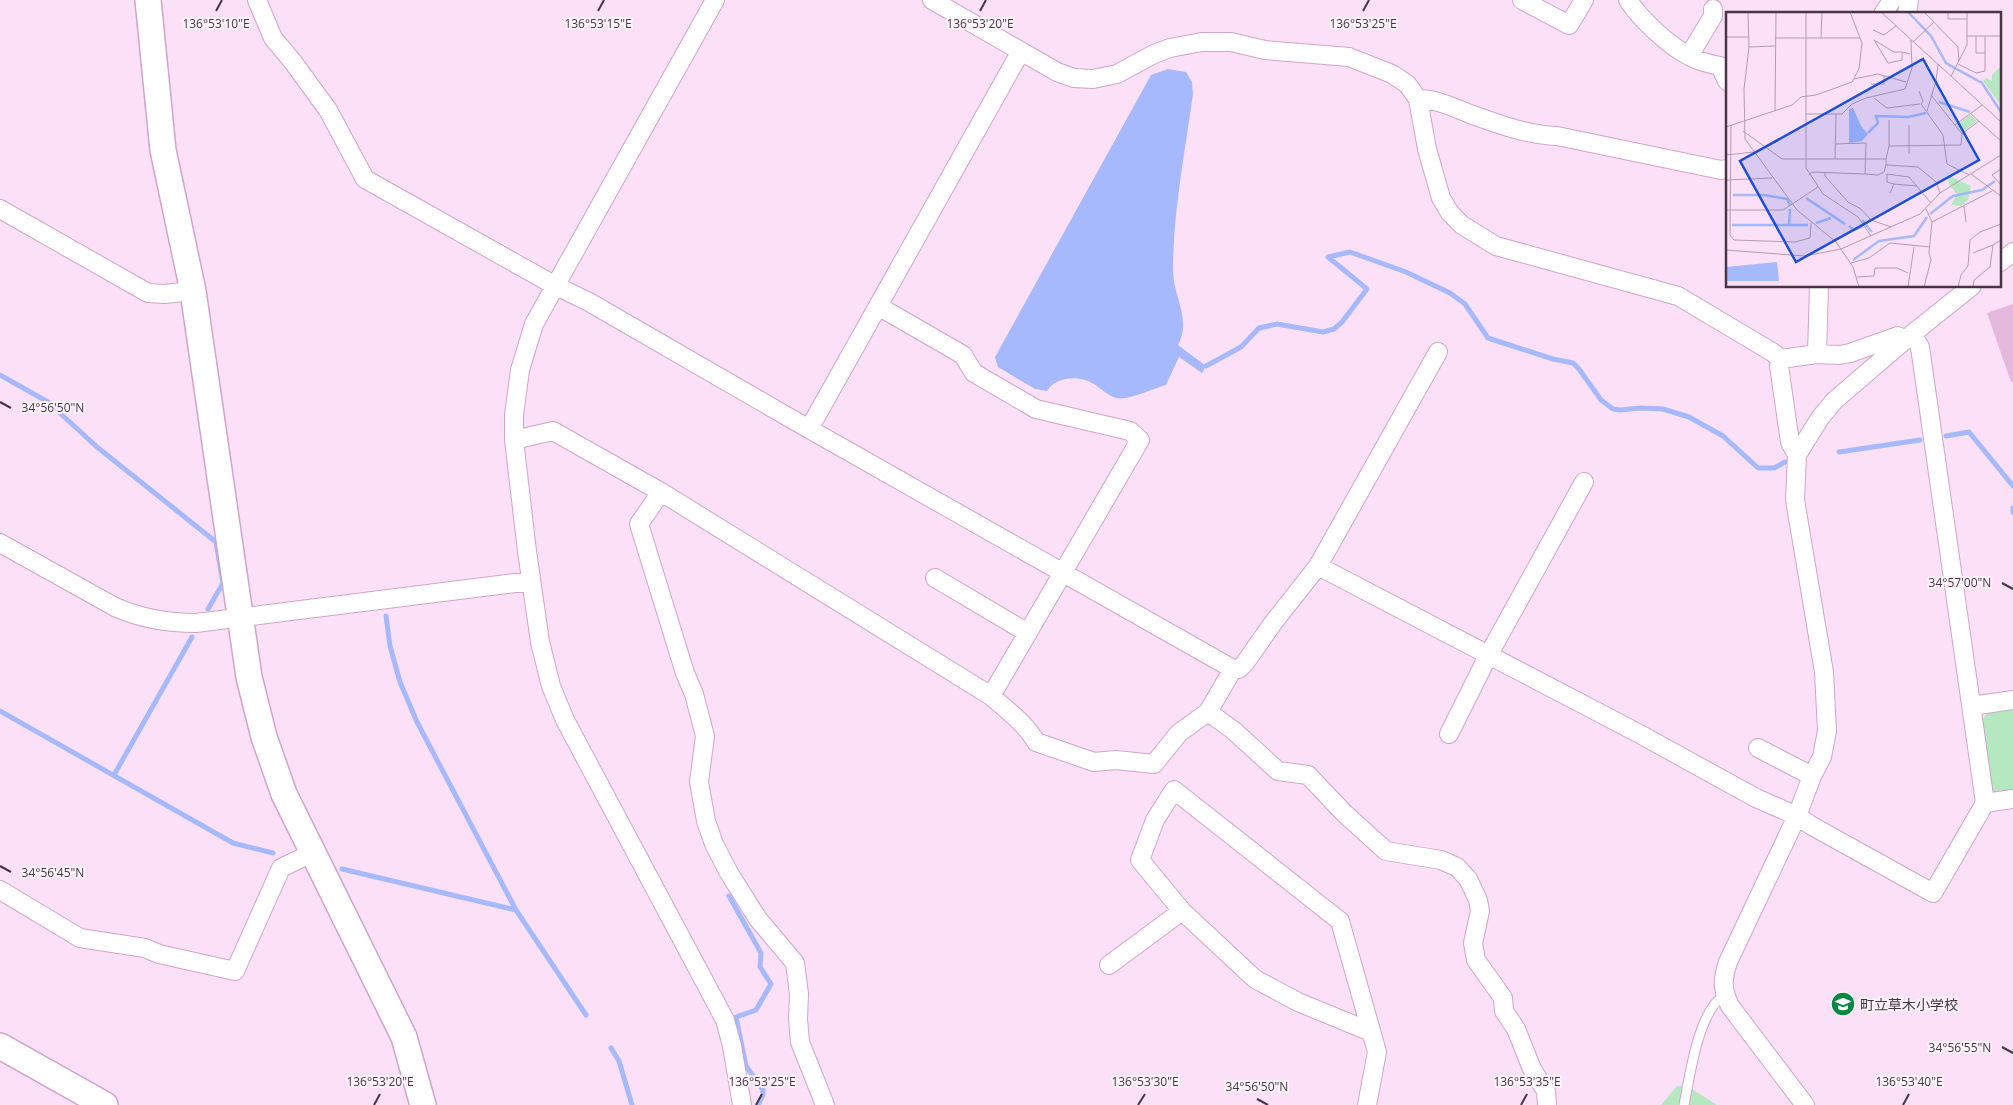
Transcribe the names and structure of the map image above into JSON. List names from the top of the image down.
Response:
{
  "places": {
    "school or university": ["町立草木小学校"]
  },
  "coordinates": [
    "136°53'10\"E",
    "136°53'15\"E",
    "136°53'20\"E",
    "136°53'25\"E",
    "34°56'50\"N",
    "34°57'00\"N",
    "34°56'45\"N",
    "34°56'55\"N",
    "136°53'30\"E",
    "136°53'35\"E",
    "136°53'40\"E"
  ]
}
